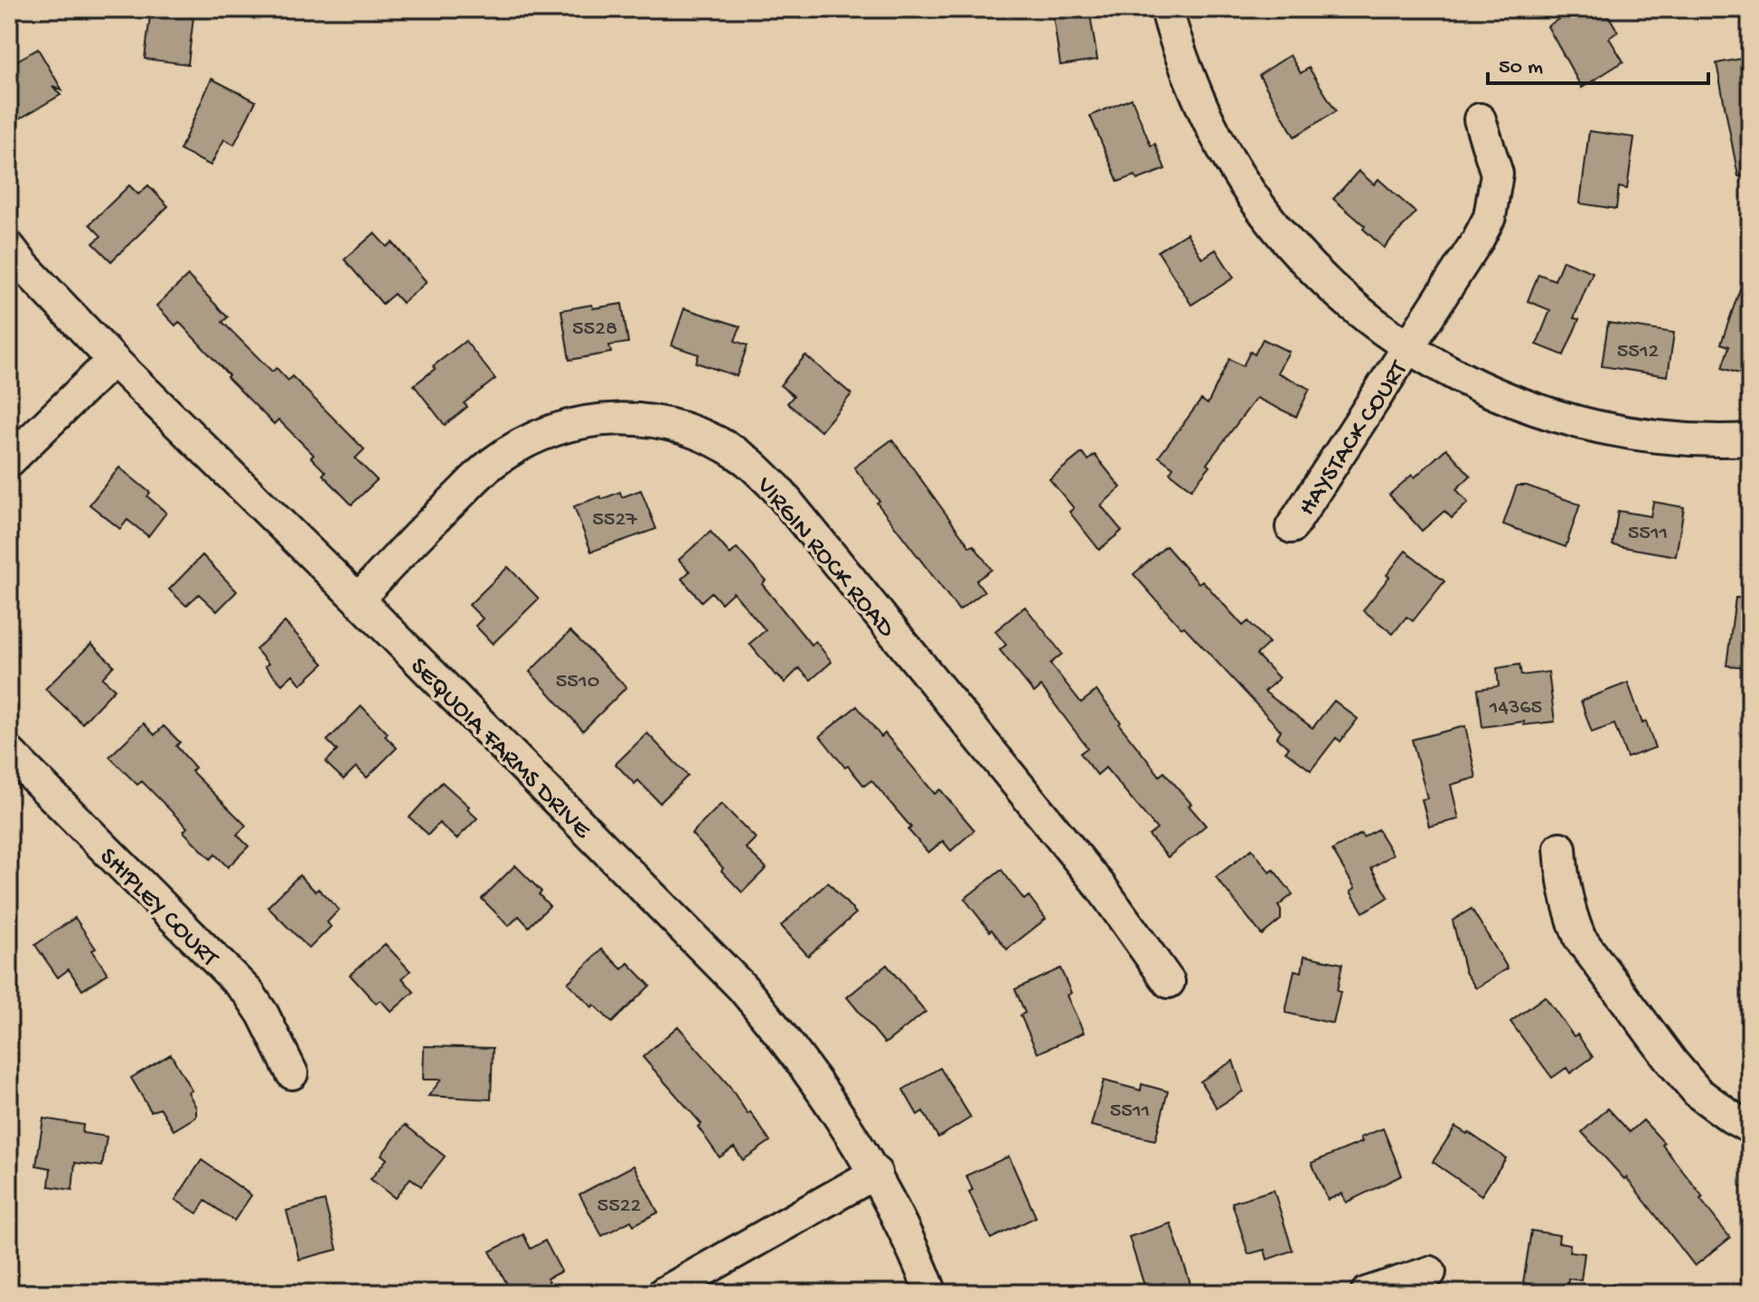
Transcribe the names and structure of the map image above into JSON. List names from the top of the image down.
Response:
{
  "streets": {
    "street": [
      "HAYSTACK COURT",
      "VIRGIN ROCK ROAD",
      "SEQUOIA FARMS DRIVE",
      "SHIPLEY COURT"
    ]
  },
  "crossings": [
    ["VIRGIN ROCK ROAD", "SEQUOIA FARMS DRIVE"]
  ],
  "house_numbers": [
    "5528",
    "5512",
    "5527",
    "5511",
    "5510",
    "14365",
    "5511",
    "5522"
  ],
  "scale_bar": "50 m"
}
